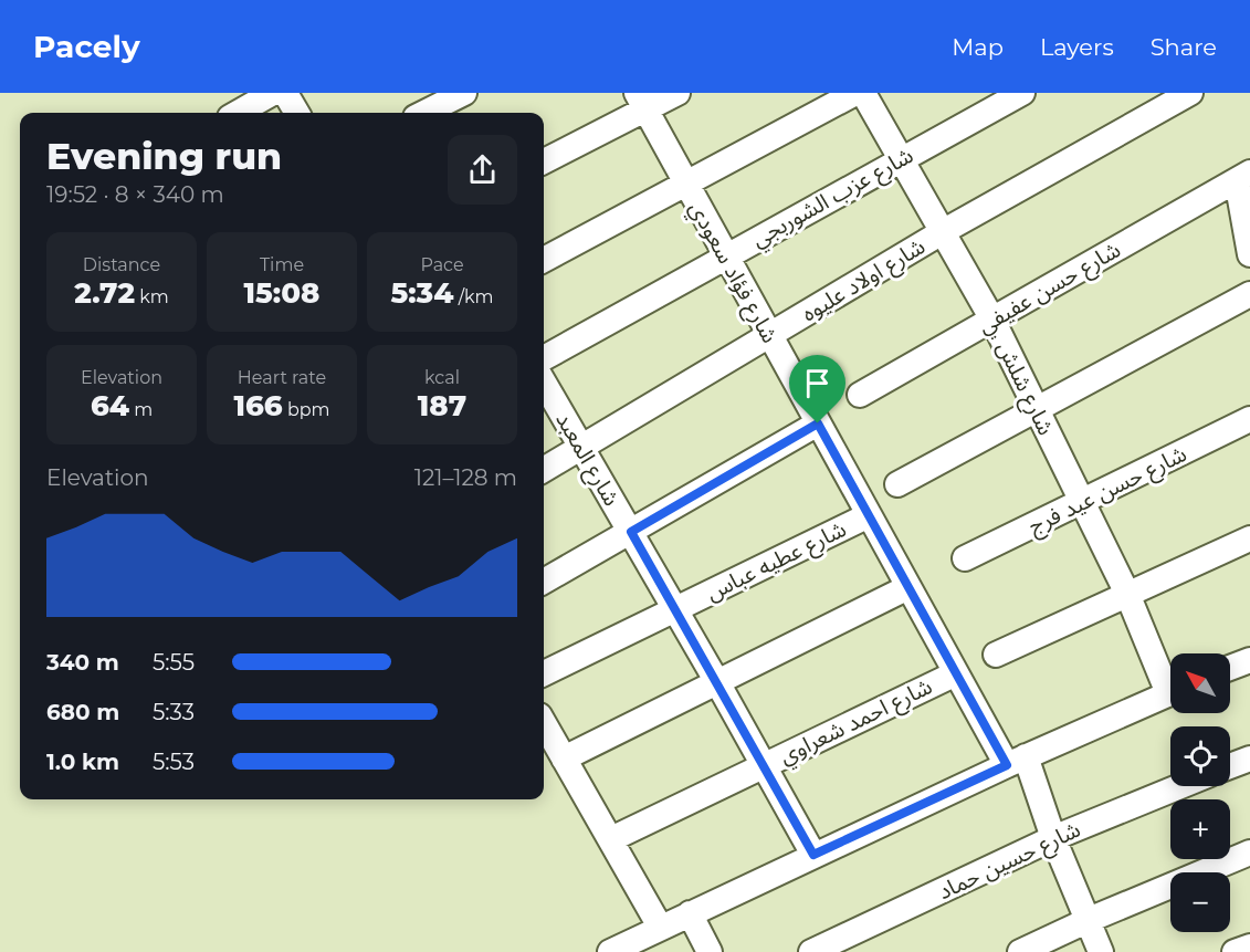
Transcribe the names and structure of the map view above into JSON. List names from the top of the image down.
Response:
{
  "streets": {
    "street": [
      "شارع عزب الشوربجي",
      "شارع فؤاد سعودي",
      "شارع اولاد عليوه",
      "شارع حسن عفيفي",
      "شارع شلش",
      "شارع المعبد",
      "شارع حسن عيد فرج",
      "شارع عطيه عباس",
      "شارع احمد شعراوي",
      "شارع حسين حماد"
    ]
  },
  "crossings": [
    ["شارع عزب الشوربجي", "شارع فؤاد سعودي"],
    ["شارع عزب الشوربجي", "شارع شلش"],
    ["شارع فؤاد سعودي", "شارع اولاد عليوه"],
    ["شارع فؤاد سعودي", "شارع عطيه عباس"],
    ["شارع فؤاد سعودي", "شارع احمد شعراوي"],
    ["شارع فؤاد سعودي", "شارع حسين حماد"],
    ["شارع اولاد عليوه", "شارع شلش"],
    ["شارع اولاد عليوه", "شارع المعبد"],
    ["شارع حسن عفيفي", "شارع شلش"],
    ["شارع شلش", "شارع حسن عيد فرج"],
    ["شارع المعبد", "شارع عطيه عباس"],
    ["شارع المعبد", "شارع احمد شعراوي"]
  ],
  "north": "top left",
  "page": {
    "header": "Pacely",
    "nav": ["Map", "Layers", "Share"],
    "heading": ["Evening run", "19:52 · 8 × 340 m"],
    "stats": [
      ["Distance", "2.72 km"],
      ["Time", "15:08"],
      ["Pace", "5:34 /km"],
      ["Elevation", "64 m"],
      ["Heart rate", "166 bpm"],
      ["kcal", "187"]
    ],
    "chart": ["Elevation", "121–128 m"],
    "list": [
      {
        "name": "340 m",
        "note": "5:55"
      },
      {
        "name": "680 m",
        "note": "5:33"
      },
      {
        "name": "1.0 km",
        "note": "5:53"
      }
    ],
    "map_buttons": ["+", "−"]
  }
}
